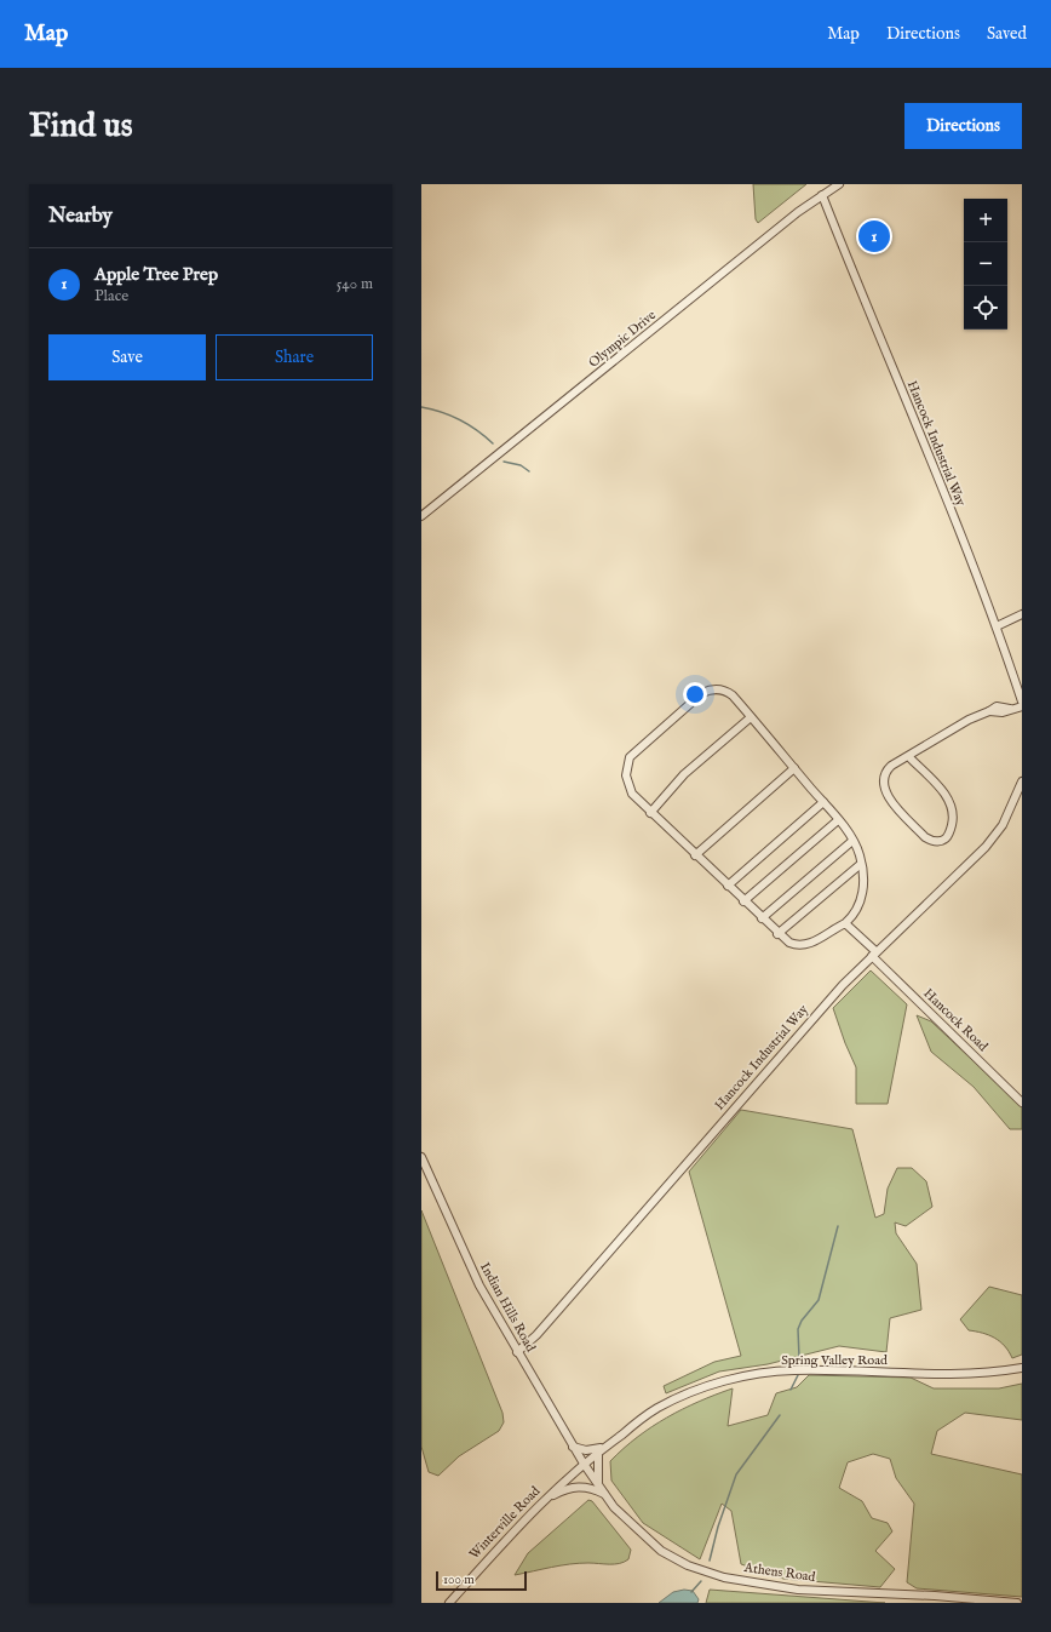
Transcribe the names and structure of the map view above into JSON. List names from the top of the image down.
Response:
{
  "streets": {
    "street": [
      "Olympic Drive",
      "Hancock Industrial Way",
      "Hancock Road",
      "Indian Hills Road",
      "Spring Valley Road",
      "Winterville Road",
      "Athens Road"
    ]
  },
  "crossings": [
    ["Olympic Drive", "Hancock Industrial Way"],
    ["Hancock Industrial Way", "Hancock Road"],
    ["Hancock Industrial Way", "Indian Hills Road"],
    ["Indian Hills Road", "Spring Valley Road"],
    ["Indian Hills Road", "Winterville Road"],
    ["Indian Hills Road", "Athens Road"],
    ["Spring Valley Road", "Winterville Road"],
    ["Spring Valley Road", "Athens Road"],
    ["Winterville Road", "Athens Road"]
  ],
  "scale_bar": "100 m",
  "page": {
    "header": "Map",
    "nav": ["Map", "Directions", "Saved"],
    "buttons": [
      "Directions",
      ["Save", "Share"]
    ],
    "title": "Find us",
    "heading": "Nearby",
    "map_buttons": ["+", "−"],
    "pins": "1",
    "list": [
      {
        "mark": "1",
        "name": "Apple Tree Prep",
        "note": "Place",
        "value": "540 m"
      }
    ],
    "scale": "100 m"
  }
}
